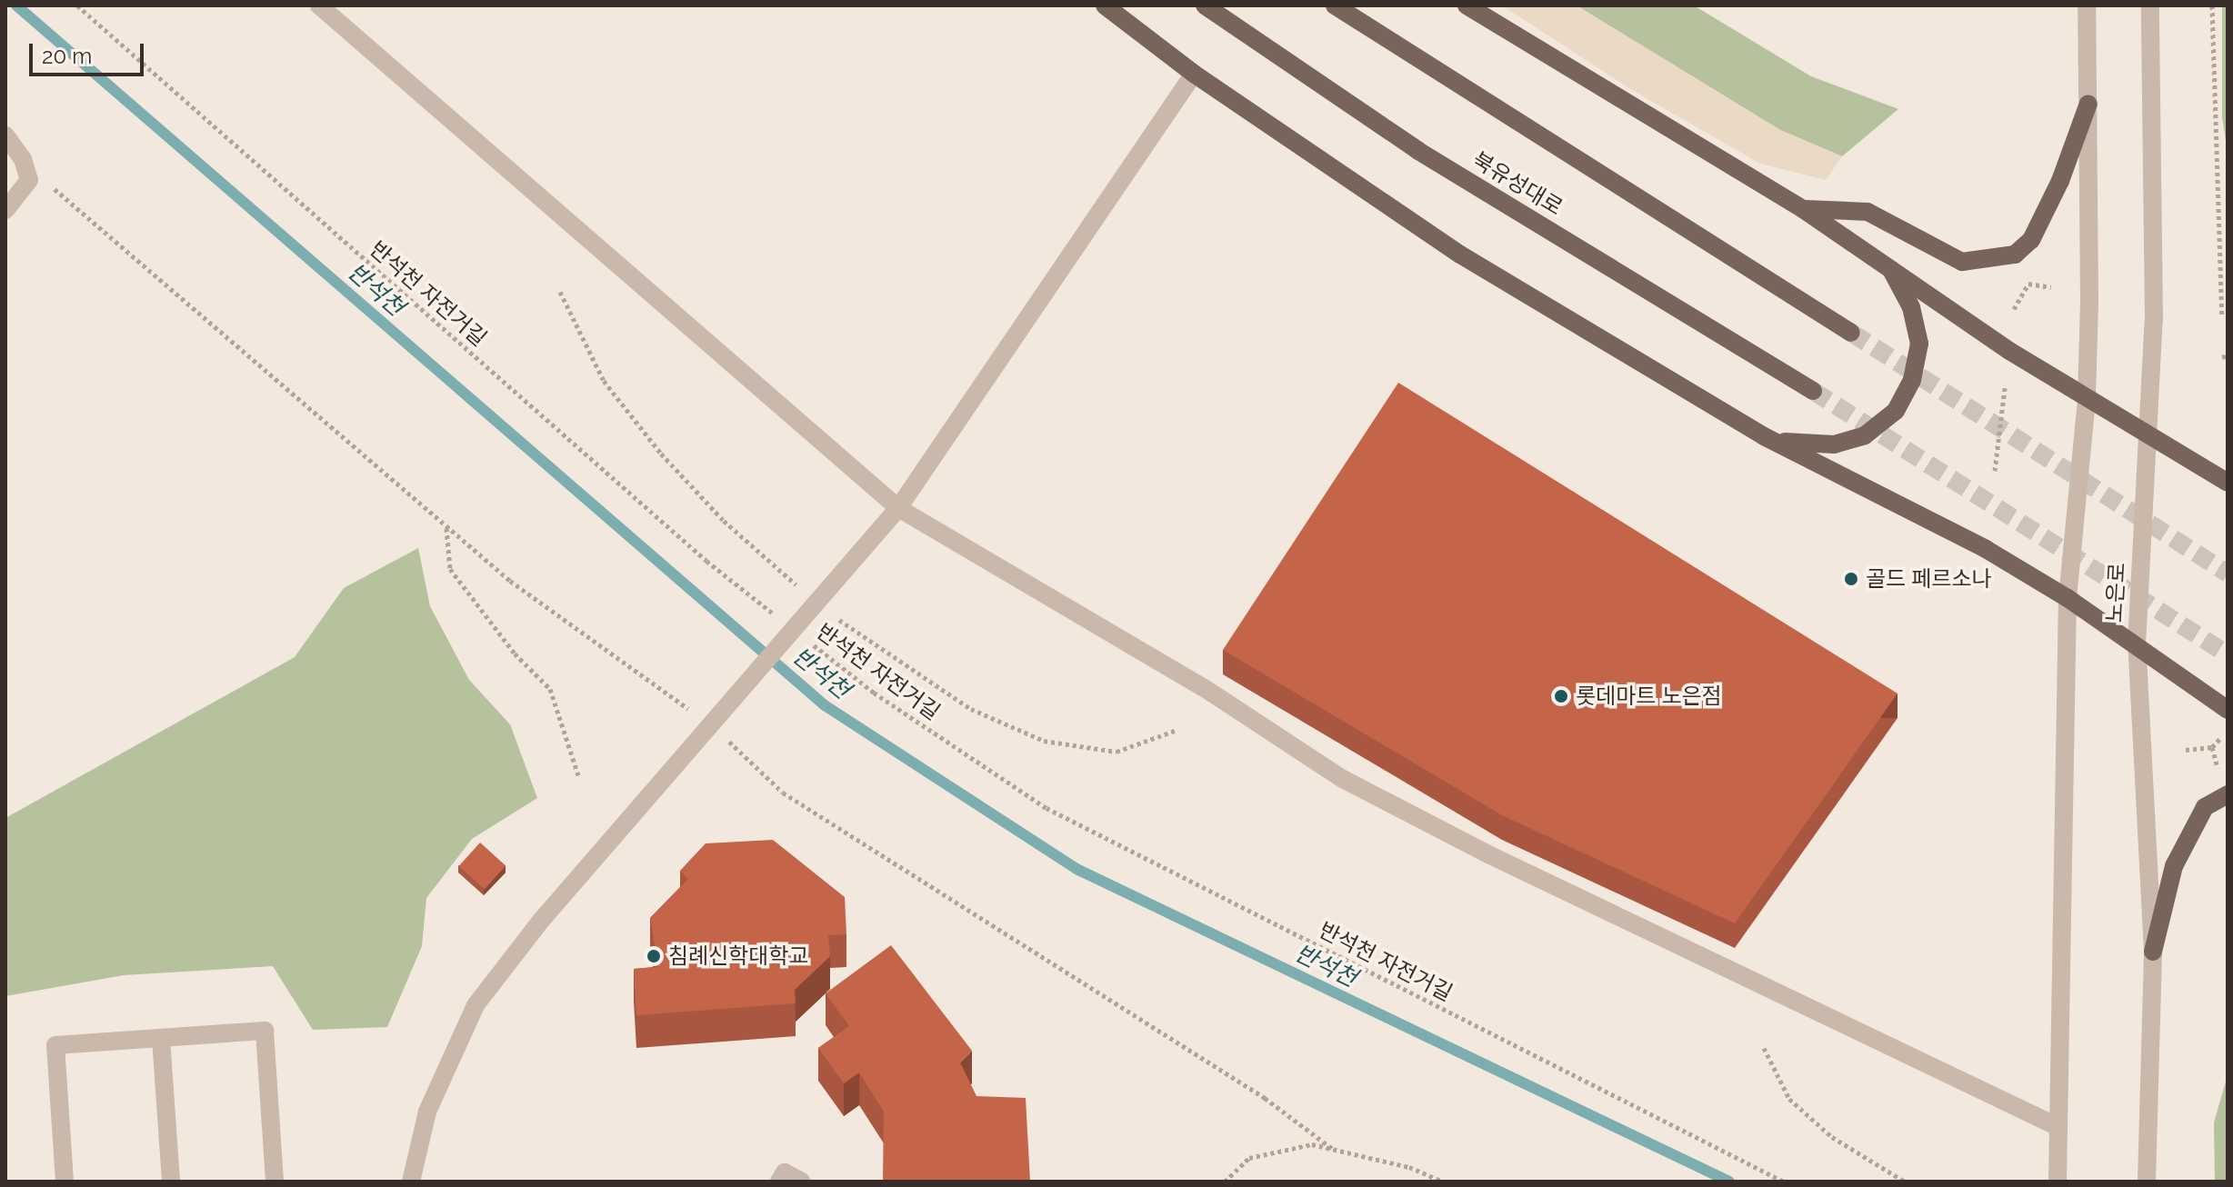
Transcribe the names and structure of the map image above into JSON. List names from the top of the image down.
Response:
{
  "streets": {
    "main road": ["북유성대로"],
    "street": ["노은로"],
    "path": ["반석천 자전거길"]
  },
  "water": ["반석천"],
  "places": ["골드 페르소나", "롯데마트 노은점", "침례신학대학교"],
  "scale_bar": "20 m"
}
